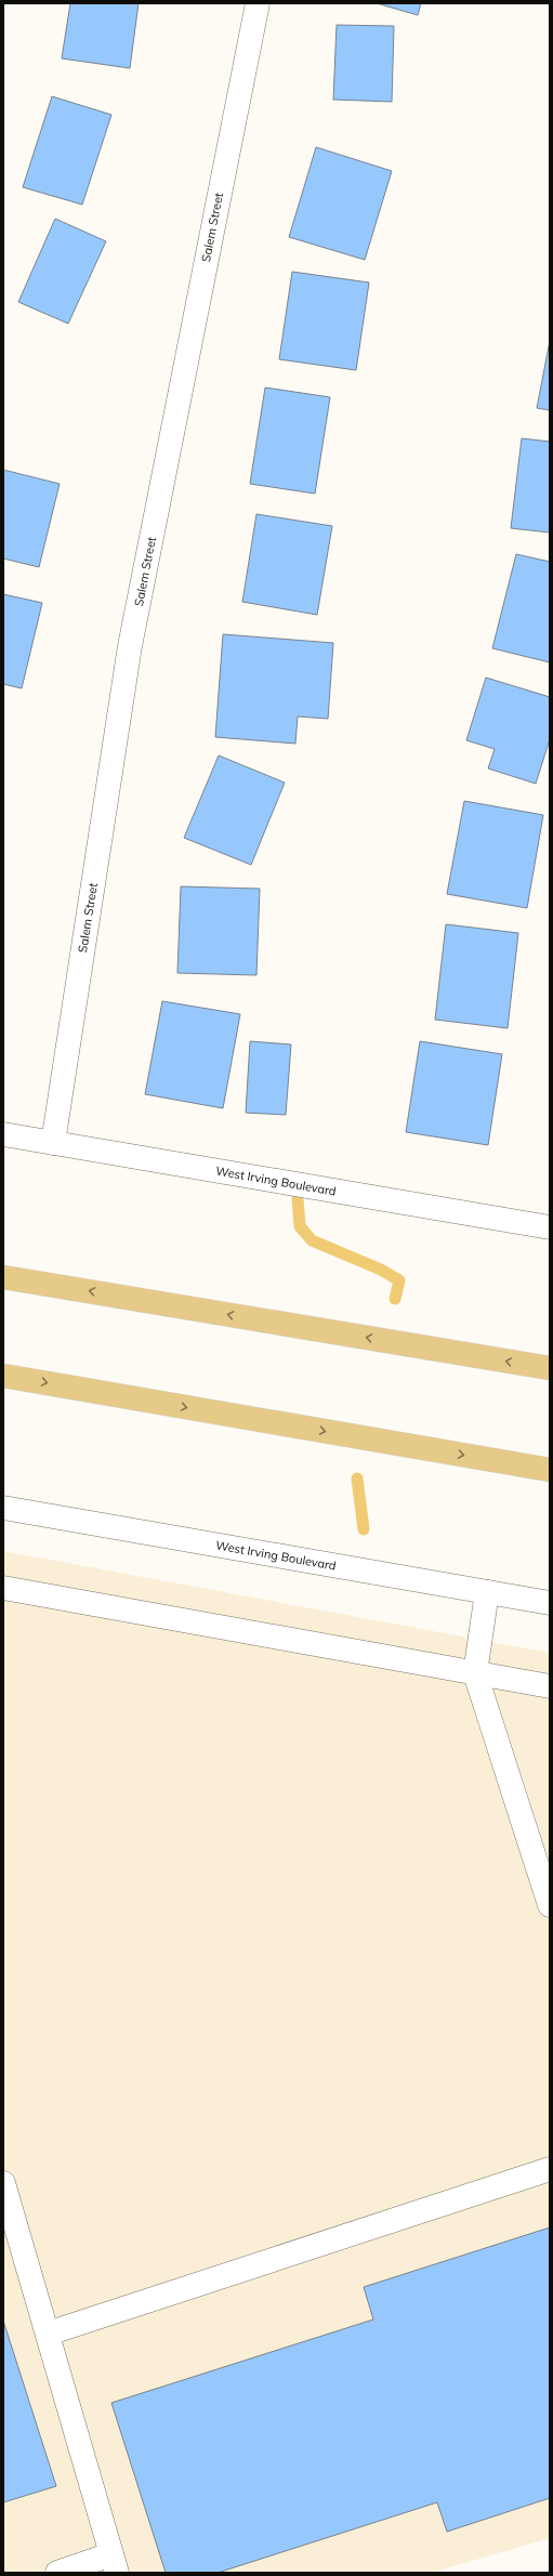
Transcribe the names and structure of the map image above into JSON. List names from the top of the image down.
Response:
{
  "streets": {
    "street": ["Salem Street", "West Irving Boulevard"]
  },
  "crossings": [
    ["Salem Street", "West Irving Boulevard"]
  ]
}
